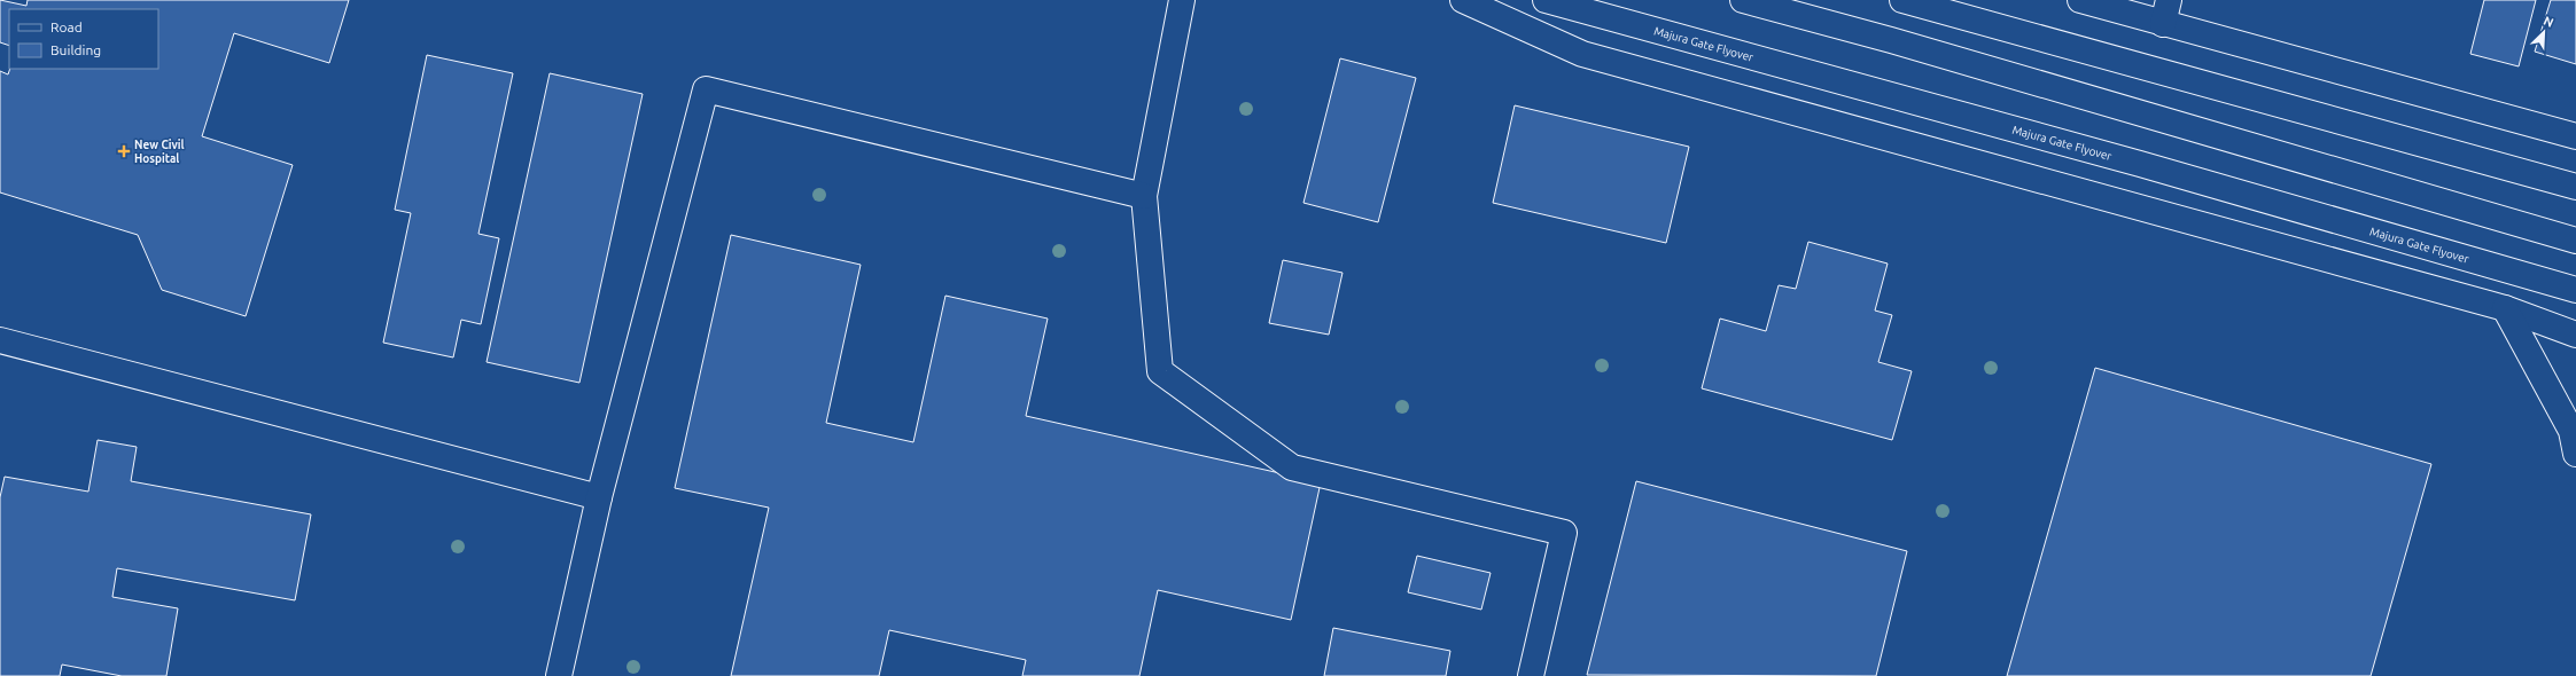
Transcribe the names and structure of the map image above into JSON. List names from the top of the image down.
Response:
{
  "streets": {
    "main road": ["Majura Gate Flyover"]
  },
  "places": {
    "health": ["New Civil Hospital"]
  },
  "legend": ["Road", "Building"],
  "north": "top right"
}
